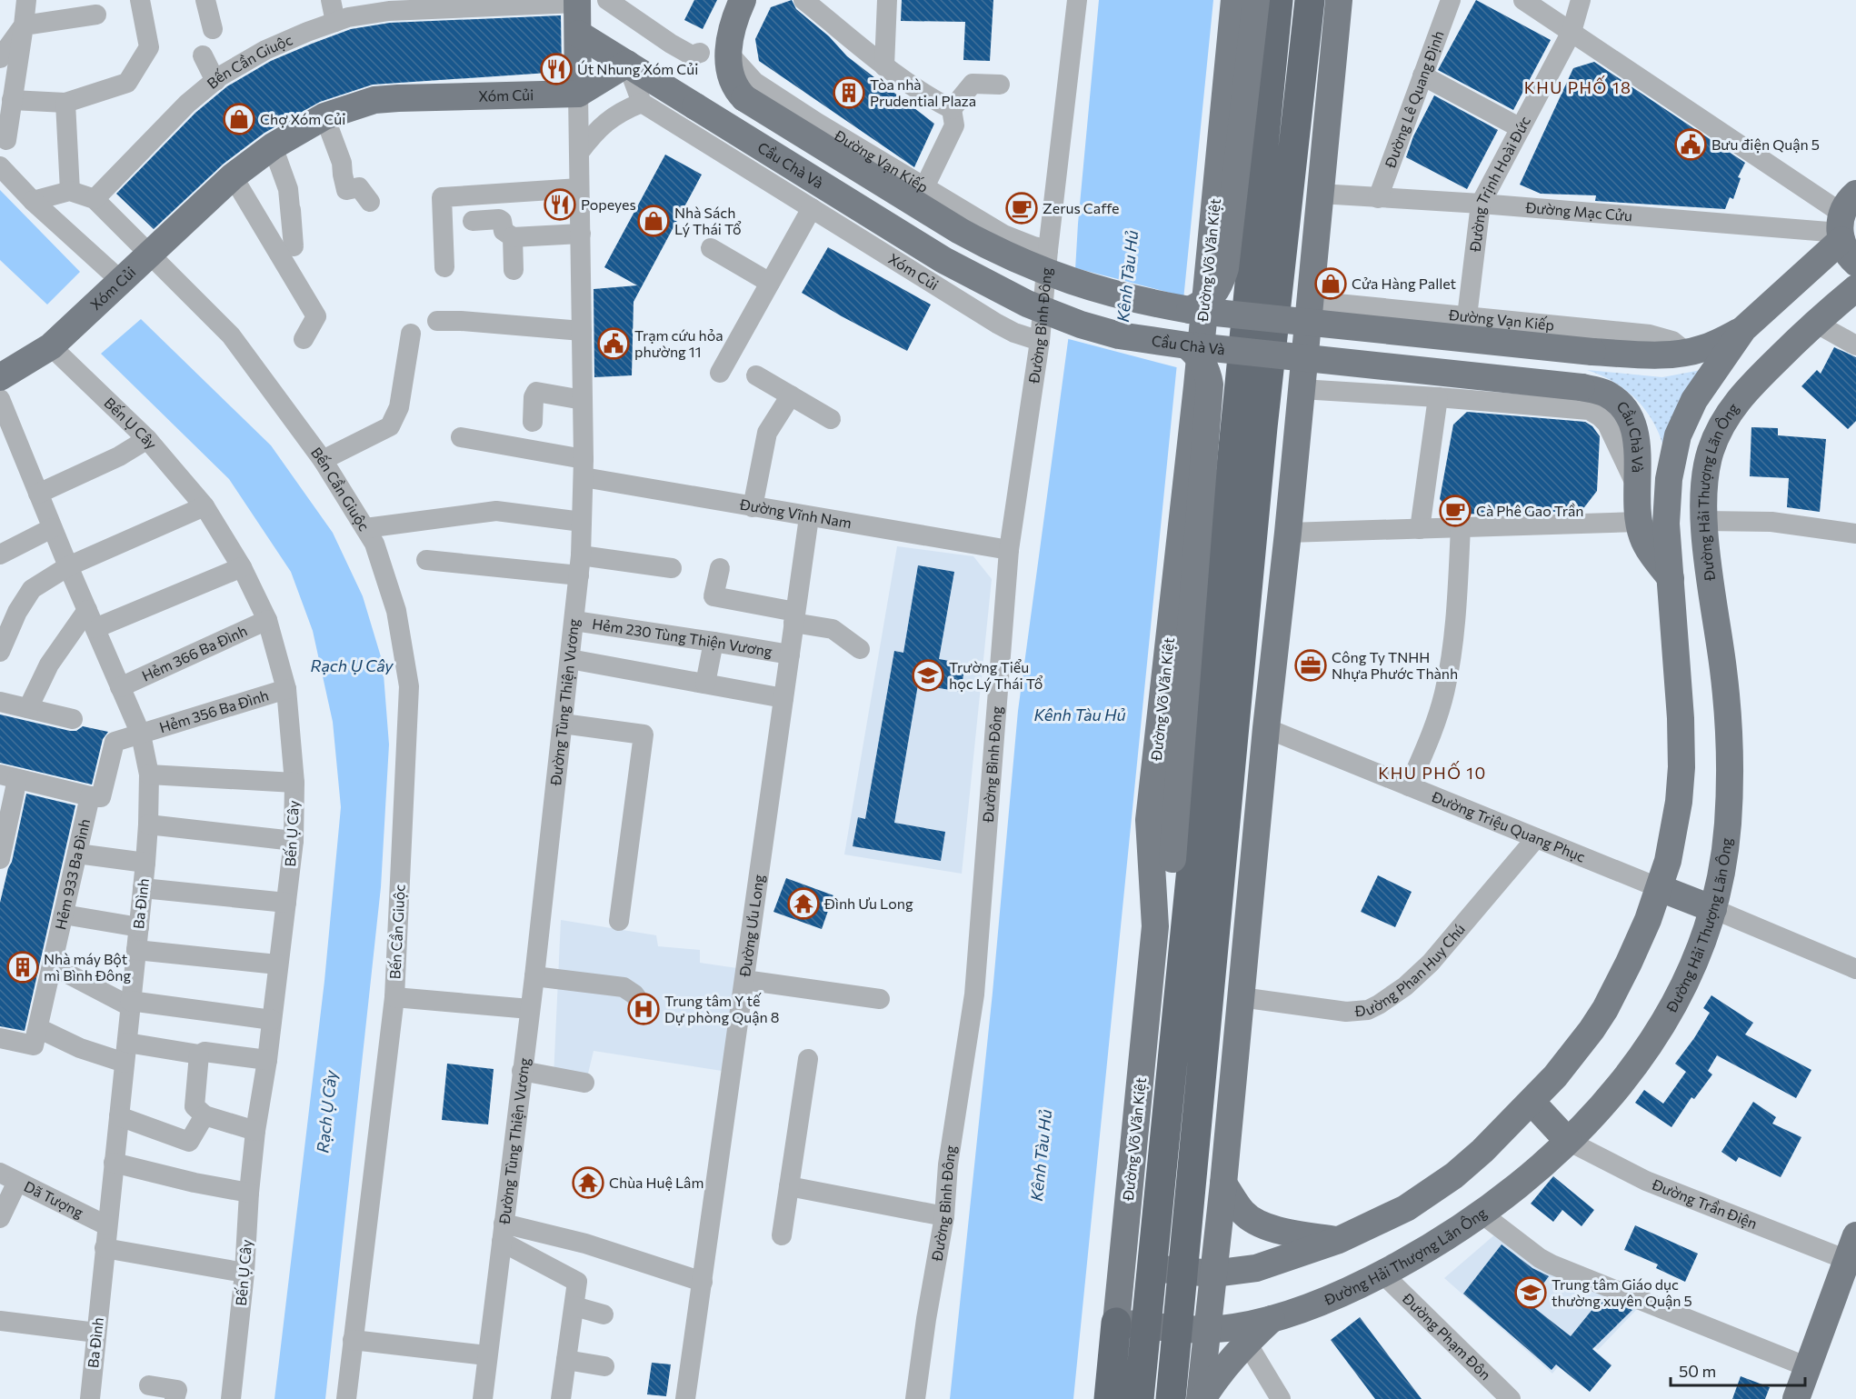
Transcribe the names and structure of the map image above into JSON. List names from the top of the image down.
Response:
{
  "streets": {
    "highway": ["Đường Võ Văn Kiệt"],
    "main road": [
      "Xóm Củi",
      "Cầu Chà Và",
      "Đường Hải Thượng Lãn Ông",
      "Đường Tùng Thiện Vương"
    ],
    "street": [
      "Bến Cần Giuộc",
      "Đường Lê Quang Định",
      "Đường Vạn Kiếp",
      "Đường Trịnh Hoài Đức",
      "Đường Mạc Cửu",
      "Đường Bình Đông",
      "Bến Ụ Cây",
      "Đường Vĩnh Nam",
      "Hẻm 230 Tùng Thiện Vương",
      "Hẻm 366 Ba Đình",
      "Hẻm 356 Ba Đình",
      "Đường Triệu Quang Phục",
      "Hẻm 933 Ba Đình",
      "Ba Đình",
      "Đường Ưu Long",
      "Đường Phan Huy Chú",
      "Dã Tượng",
      "Đường Trần Điện",
      "Đường Phạm Đôn"
    ]
  },
  "crossings": [
    ["Bến Cần Giuộc", "Xóm Củi"],
    ["Bến Cần Giuộc", "Đường Tùng Thiện Vương"],
    ["Xóm Củi", "Cầu Chà Và"],
    ["Xóm Củi", "Đường Bình Đông"],
    ["Xóm Củi", "Bến Ụ Cây"],
    ["Xóm Củi", "Đường Tùng Thiện Vương"],
    ["Đường Lê Quang Định", "Đường Mạc Cửu"],
    ["Đường Vạn Kiếp", "Đường Trịnh Hoài Đức"],
    ["Đường Vạn Kiếp", "Đường Bình Đông"],
    ["Cầu Chà Và", "Đường Tùng Thiện Vương"],
    ["Đường Trịnh Hoài Đức", "Đường Mạc Cửu"],
    ["Đường Bình Đông", "Đường Vĩnh Nam"],
    ["Bến Ụ Cây", "Hẻm 366 Ba Đình"],
    ["Bến Ụ Cây", "Hẻm 356 Ba Đình"],
    ["Đường Hải Thượng Lãn Ông", "Đường Trần Điện"],
    ["Đường Hải Thượng Lãn Ông", "Đường Phạm Đôn"],
    ["Đường Vĩnh Nam", "Đường Tùng Thiện Vương"],
    ["Đường Vĩnh Nam", "Đường Ưu Long"],
    ["Hẻm 230 Tùng Thiện Vương", "Đường Tùng Thiện Vương"],
    ["Hẻm 230 Tùng Thiện Vương", "Đường Ưu Long"],
    ["Hẻm 366 Ba Đình", "Ba Đình"],
    ["Hẻm 356 Ba Đình", "Ba Đình"],
    ["Đường Triệu Quang Phục", "Đường Phan Huy Chú"],
    ["Ba Đình", "Dã Tượng"]
  ],
  "districts": ["KHU PHỐ 18", "KHU PHỐ 10"],
  "water": ["Kênh Tàu Hủ", "Rạch Ụ Cây"],
  "places": {
    "restaurant": ["Út Nhung Xóm Củi", "Popeyes"],
    "building": ["Tòa nhà Prudential Plaza", "Nhà máy Bột mì Bình Đông"],
    "shop": ["Chợ Xóm Củi", "Nhà Sách Lý Thái Tổ", "Cửa Hàng Pallet"],
    "public building": ["Bưu điện Quận 5", "Trạm cứu hỏa phường 11"],
    "cafe": ["Zerus Caffe", "Cà Phê Gao Trần"],
    "office": ["Công Ty TNHH Nhựa Phước Thành"],
    "school or university": ["Trường Tiểu học Lý Thái Tổ", "Trung tâm Giáo dục thường xuyên Quận 5"],
    "temple": ["Đình Ưu Long", "Chùa Huệ Lâm"],
    "hospital": ["Trung tâm Y tế Dự phòng Quận 8"]
  },
  "scale_bar": "50 m"
}
